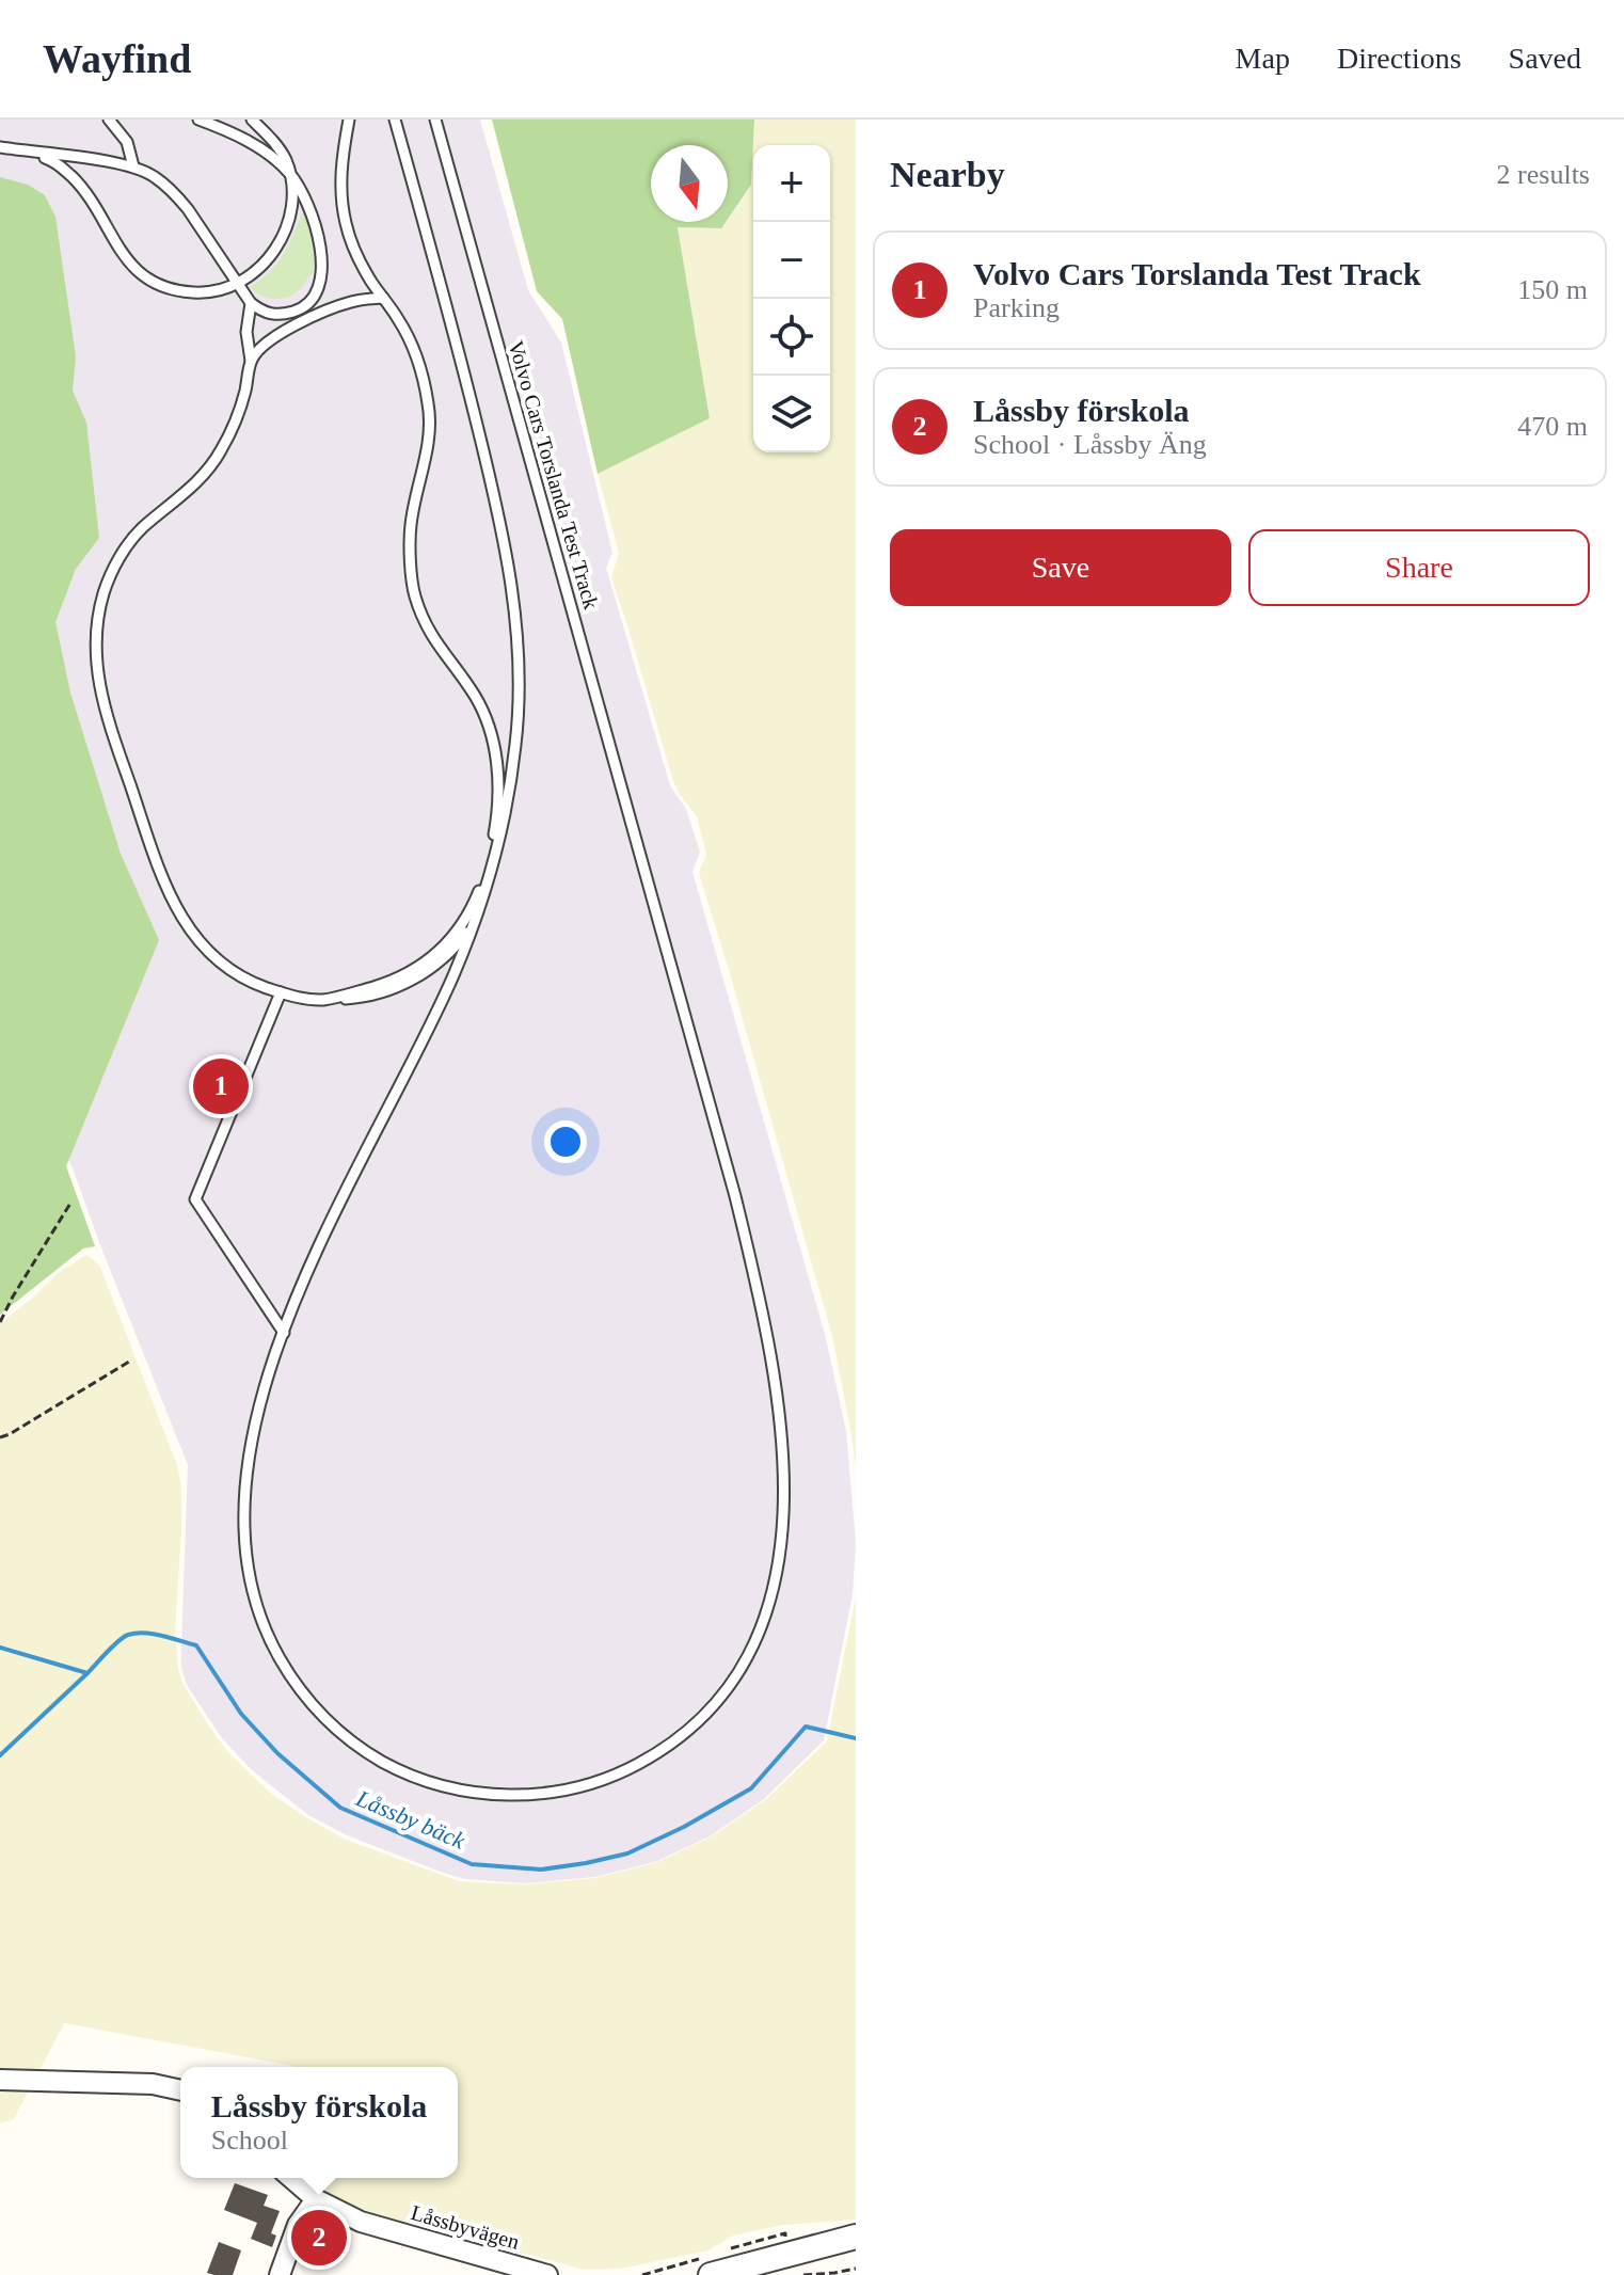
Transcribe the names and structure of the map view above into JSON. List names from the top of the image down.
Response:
{
  "streets": {
    "street": ["Låssbyvägen"],
    "lane": ["Volvo Cars Torslanda Test Track"]
  },
  "water": ["Låssby bäck"],
  "north": "bottom",
  "page": {
    "header": "Wayfind",
    "nav": ["Map", "Directions", "Saved"],
    "heading": ["Nearby", "2 results"],
    "map_buttons": ["+", "−"],
    "list": [
      {
        "mark": "1",
        "name": "Volvo Cars Torslanda Test Track",
        "note": "Parking",
        "value": "150 m"
      },
      {
        "mark": "2",
        "name": "Låssby förskola",
        "note": "School · Låssby Äng",
        "value": "470 m"
      }
    ],
    "buttons": ["Save", "Share"],
    "pins": ["1", "2"],
    "popup": ["Låssby förskola", "School"]
  }
}
